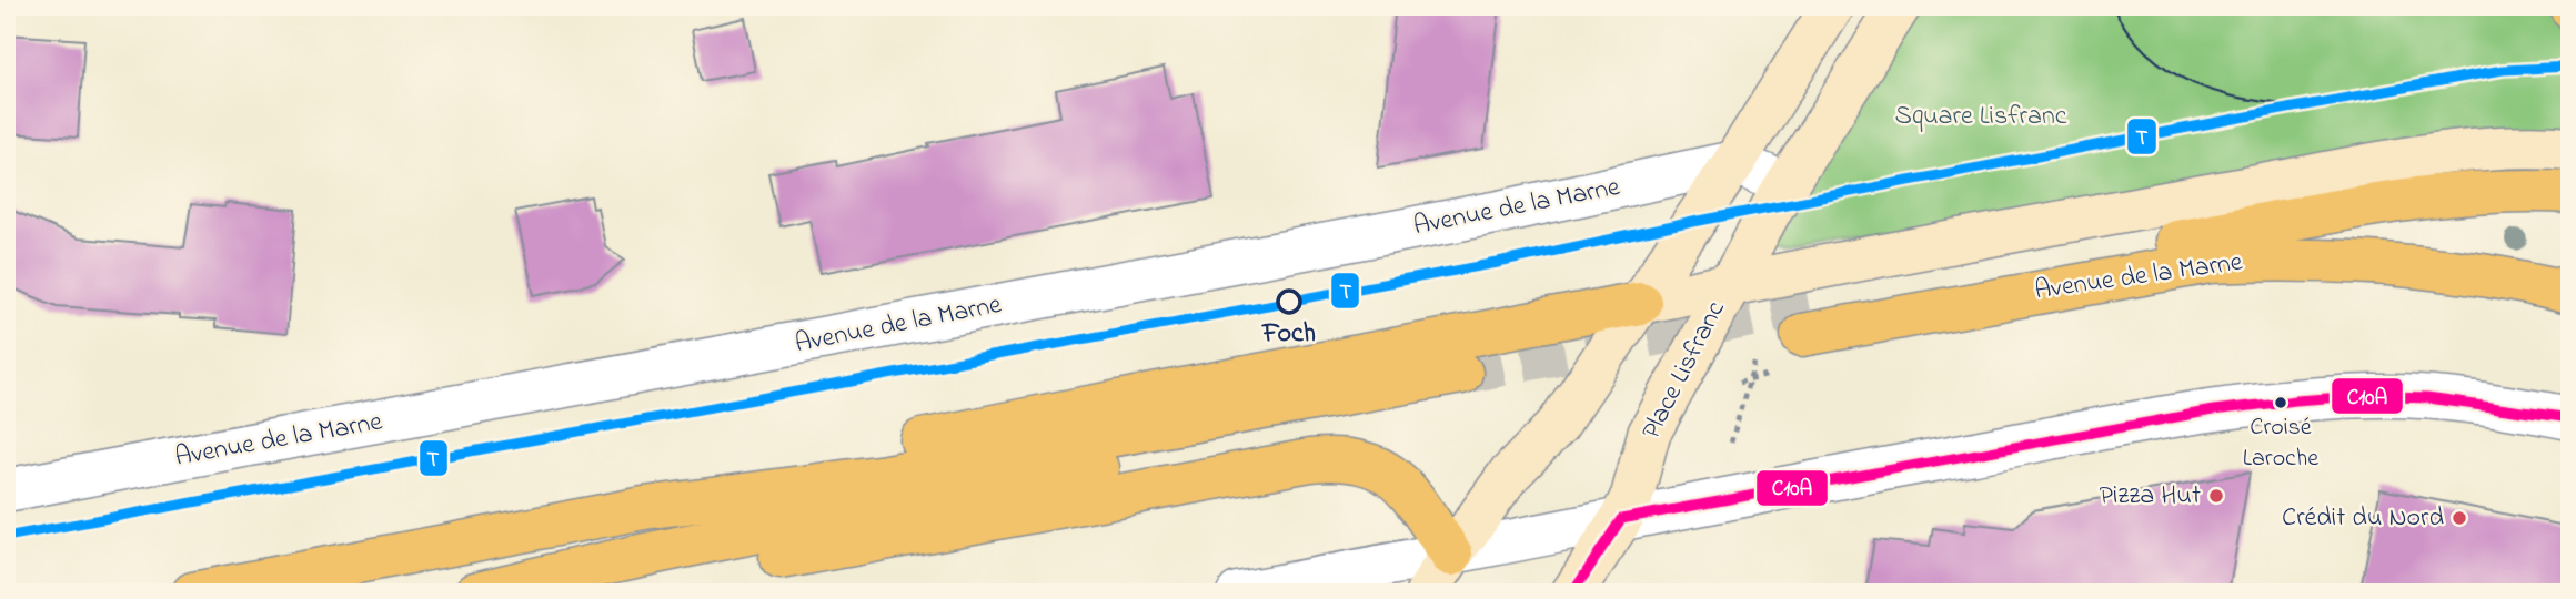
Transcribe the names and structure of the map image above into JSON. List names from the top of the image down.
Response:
{
  "streets": {
    "main road": ["Avenue de la Marne", "Place Lisfranc"]
  },
  "parks": ["Square Lisfranc"],
  "places": [
    "Foch",
    "Croisé Laroche",
    "Pizza Hut",
    "Crédit du Nord"
  ],
  "lines": ["transit line T", "transit line C10A"]
}
